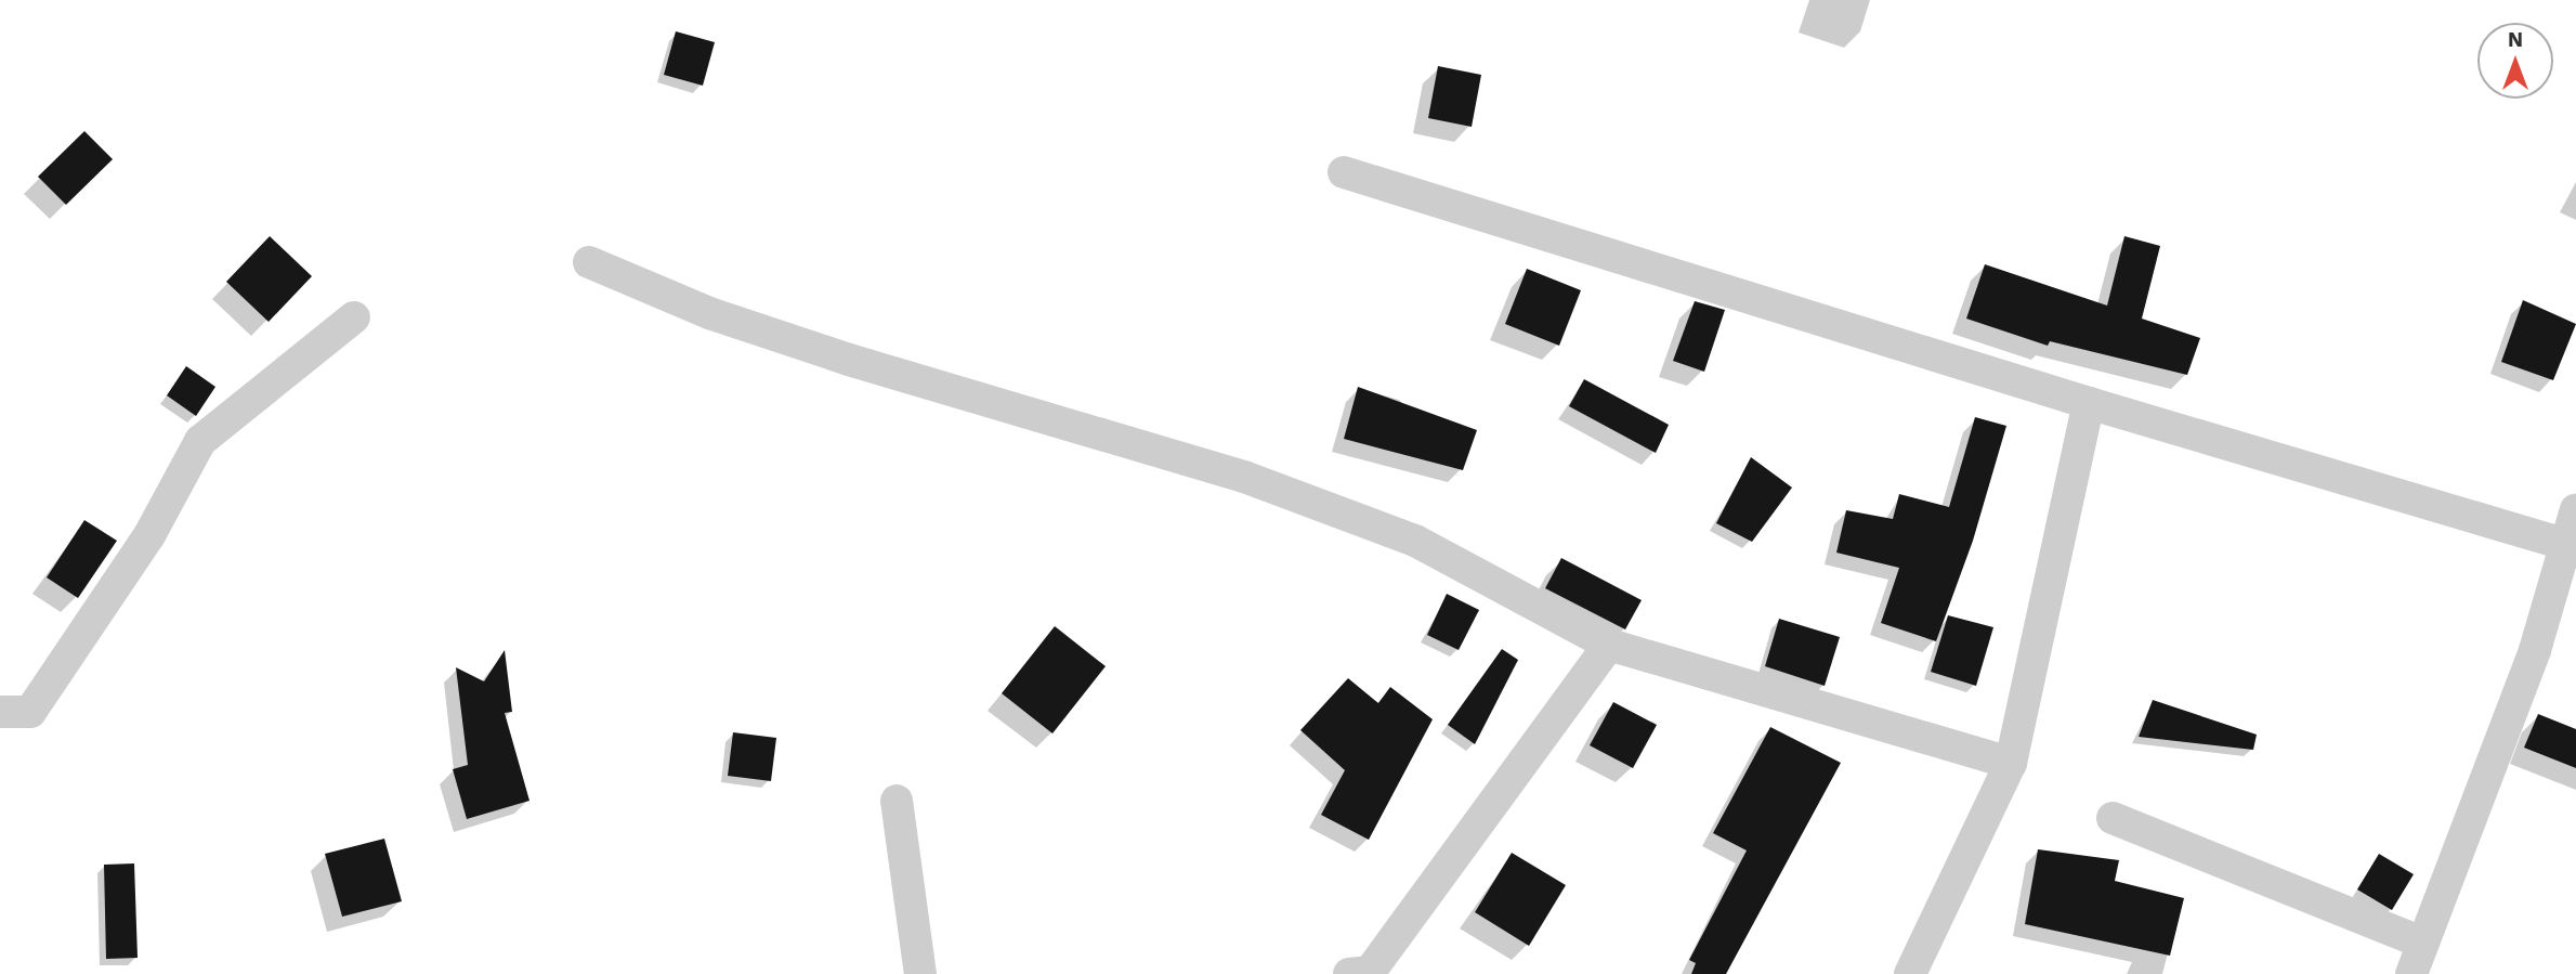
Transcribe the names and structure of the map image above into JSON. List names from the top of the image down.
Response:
{
  "north": "top"
}
